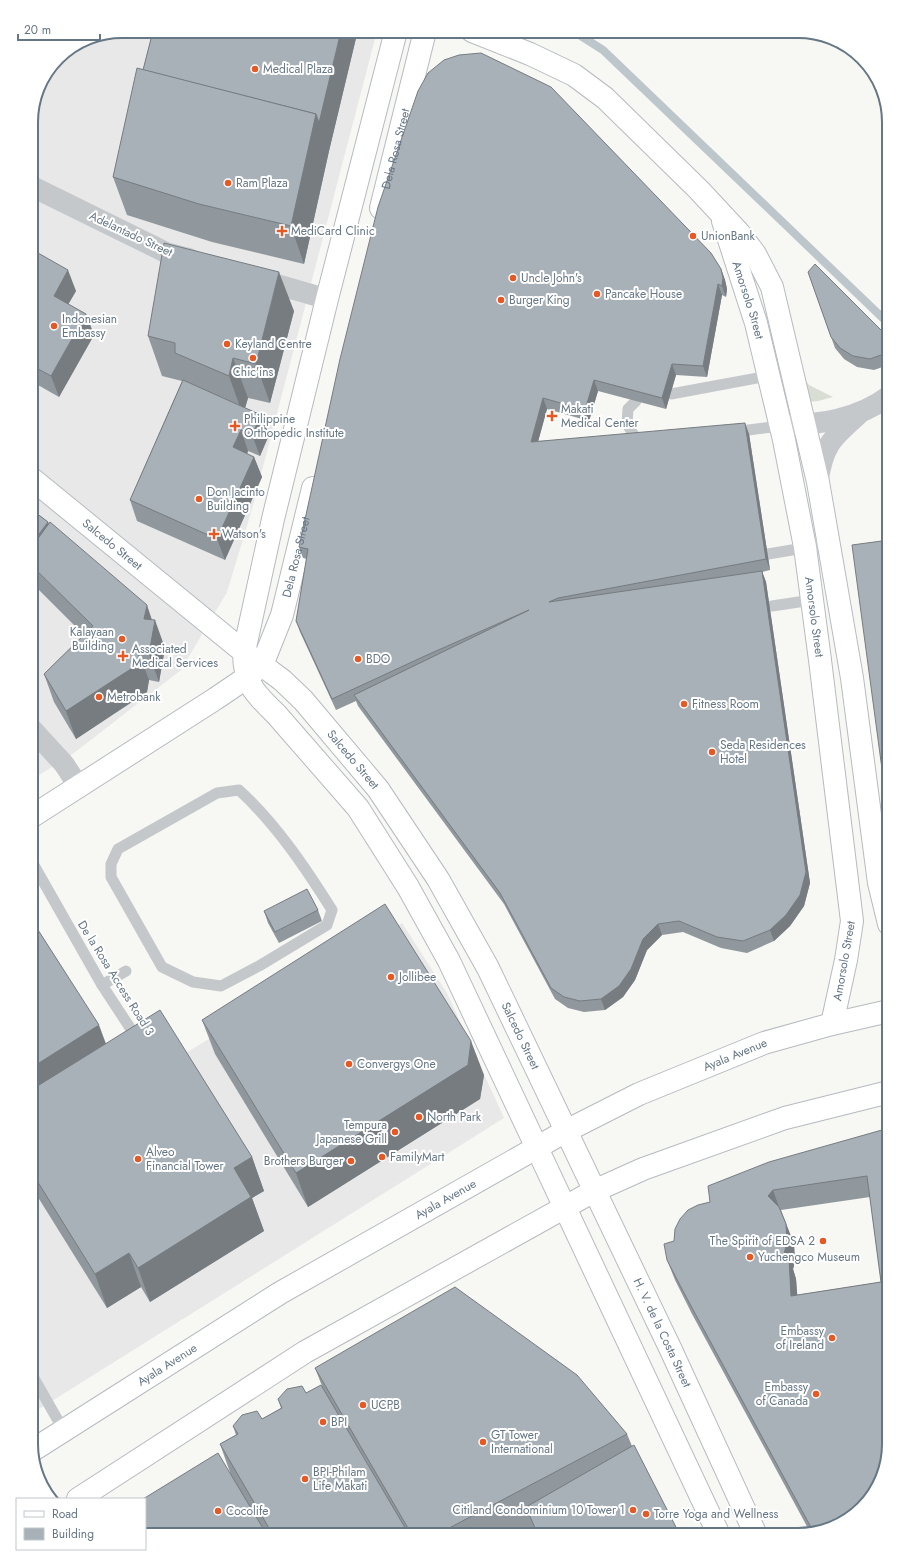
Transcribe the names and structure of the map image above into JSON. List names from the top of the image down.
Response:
{
  "streets": {
    "street": [
      "Dela Rosa Street",
      "Adelantado Street",
      "Amorsolo Street",
      "Salcedo Street",
      "Ayala Avenue",
      "H. V. de la Costa Street"
    ],
    "lane": ["De la Rosa Access Road 3"]
  },
  "crossings": [
    ["Dela Rosa Street", "Salcedo Street"],
    ["Amorsolo Street", "Ayala Avenue"],
    ["Salcedo Street", "Ayala Avenue"],
    ["Salcedo Street", "H. V. de la Costa Street"],
    ["Ayala Avenue", "H. V. de la Costa Street"]
  ],
  "places": {
    "other": [
      "Medical Plaza",
      "Ram Plaza",
      "UnionBank",
      "Uncle John's",
      "Pancake House",
      "Burger King",
      "Indonesian Embassy",
      "Keyland Centre",
      "Chic'ins",
      "Don Jacinto Building",
      "Kalayaan Building",
      "BDO",
      "Metrobank",
      "Fitness Room",
      "Seda Residences Hotel",
      "Jollibee",
      "Convergys One",
      "North Park",
      "Tempura Japanese Grill",
      "FamilyMart",
      "Alveo Financial Tower",
      "Brothers Burger",
      "The Spirit of EDSA 2",
      "Yuchengco Museum",
      "Embassy of Ireland",
      "Embassy of Canada",
      "UCPB",
      "BPI",
      "GT Tower International",
      "BPI-Philam Life Makati",
      "Citiland Condominium 10 Tower 1",
      "Cocolife",
      "Torre Yoga and Wellness"
    ],
    "health": [
      "MediCard Clinic",
      "Makati Medical Center",
      "Philippine Orthopedic Institute",
      "Watson's",
      "Associated Medical Services"
    ]
  },
  "legend": ["Road", "Building"],
  "scale_bar": "20 m"
}
